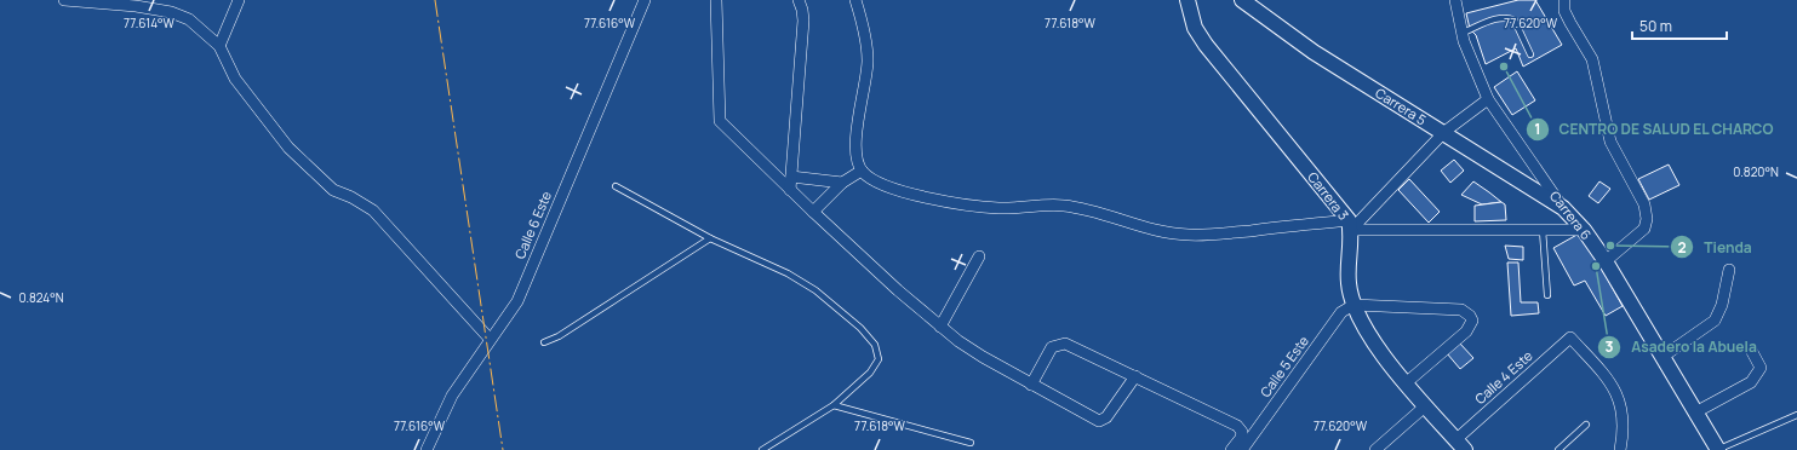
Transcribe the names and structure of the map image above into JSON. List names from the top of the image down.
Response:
{
  "streets": {
    "street": [
      "Carrera 5",
      "Carrera 3",
      "Carrera 6",
      "Calle 6 Este",
      "Calle 5 Este",
      "Calle 4 Este"
    ]
  },
  "crossings": [
    ["Carrera 5", "Carrera 6"],
    ["Carrera 3", "Calle 5 Este"],
    ["Carrera 3", "Calle 4 Este"]
  ],
  "places": ["CENTRO DE SALUD EL CHARCO", "Tienda", "Asadero la Abuela"],
  "scale_bar": "50 m",
  "coordinates": [
    "77.614°W",
    "77.620°W",
    "77.616°W",
    "77.618°W",
    "0.820°N",
    "0.824°N"
  ]
}
